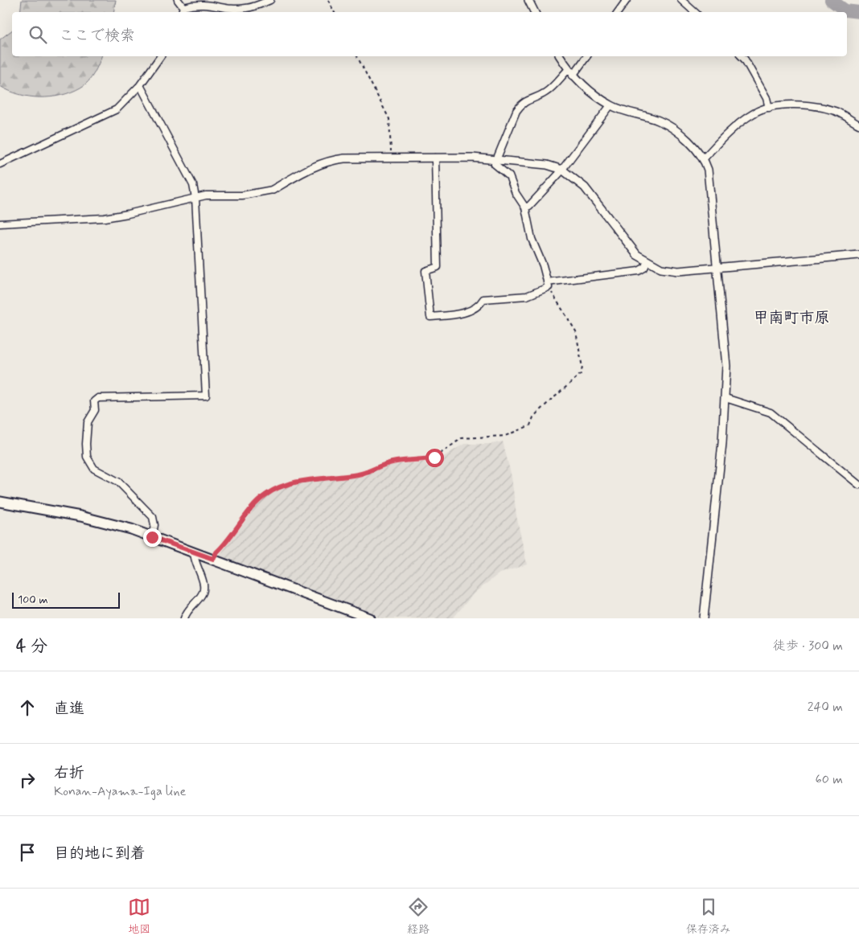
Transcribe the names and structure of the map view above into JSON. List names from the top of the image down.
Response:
{
  "districts": ["甲南町市原"],
  "scale_bar": "100 m",
  "page": {
    "search": "ここで検索",
    "scale": "100 m",
    "heading": ["4 分", "徒歩 · 300 m"],
    "list": [
      ["直進", "240 m"],
      ["右折", "Konan-Ayama-Iga line", "60 m"],
      "目的地に到着"
    ],
    "nav": ["地図", "経路", "保存済み"]
  }
}
